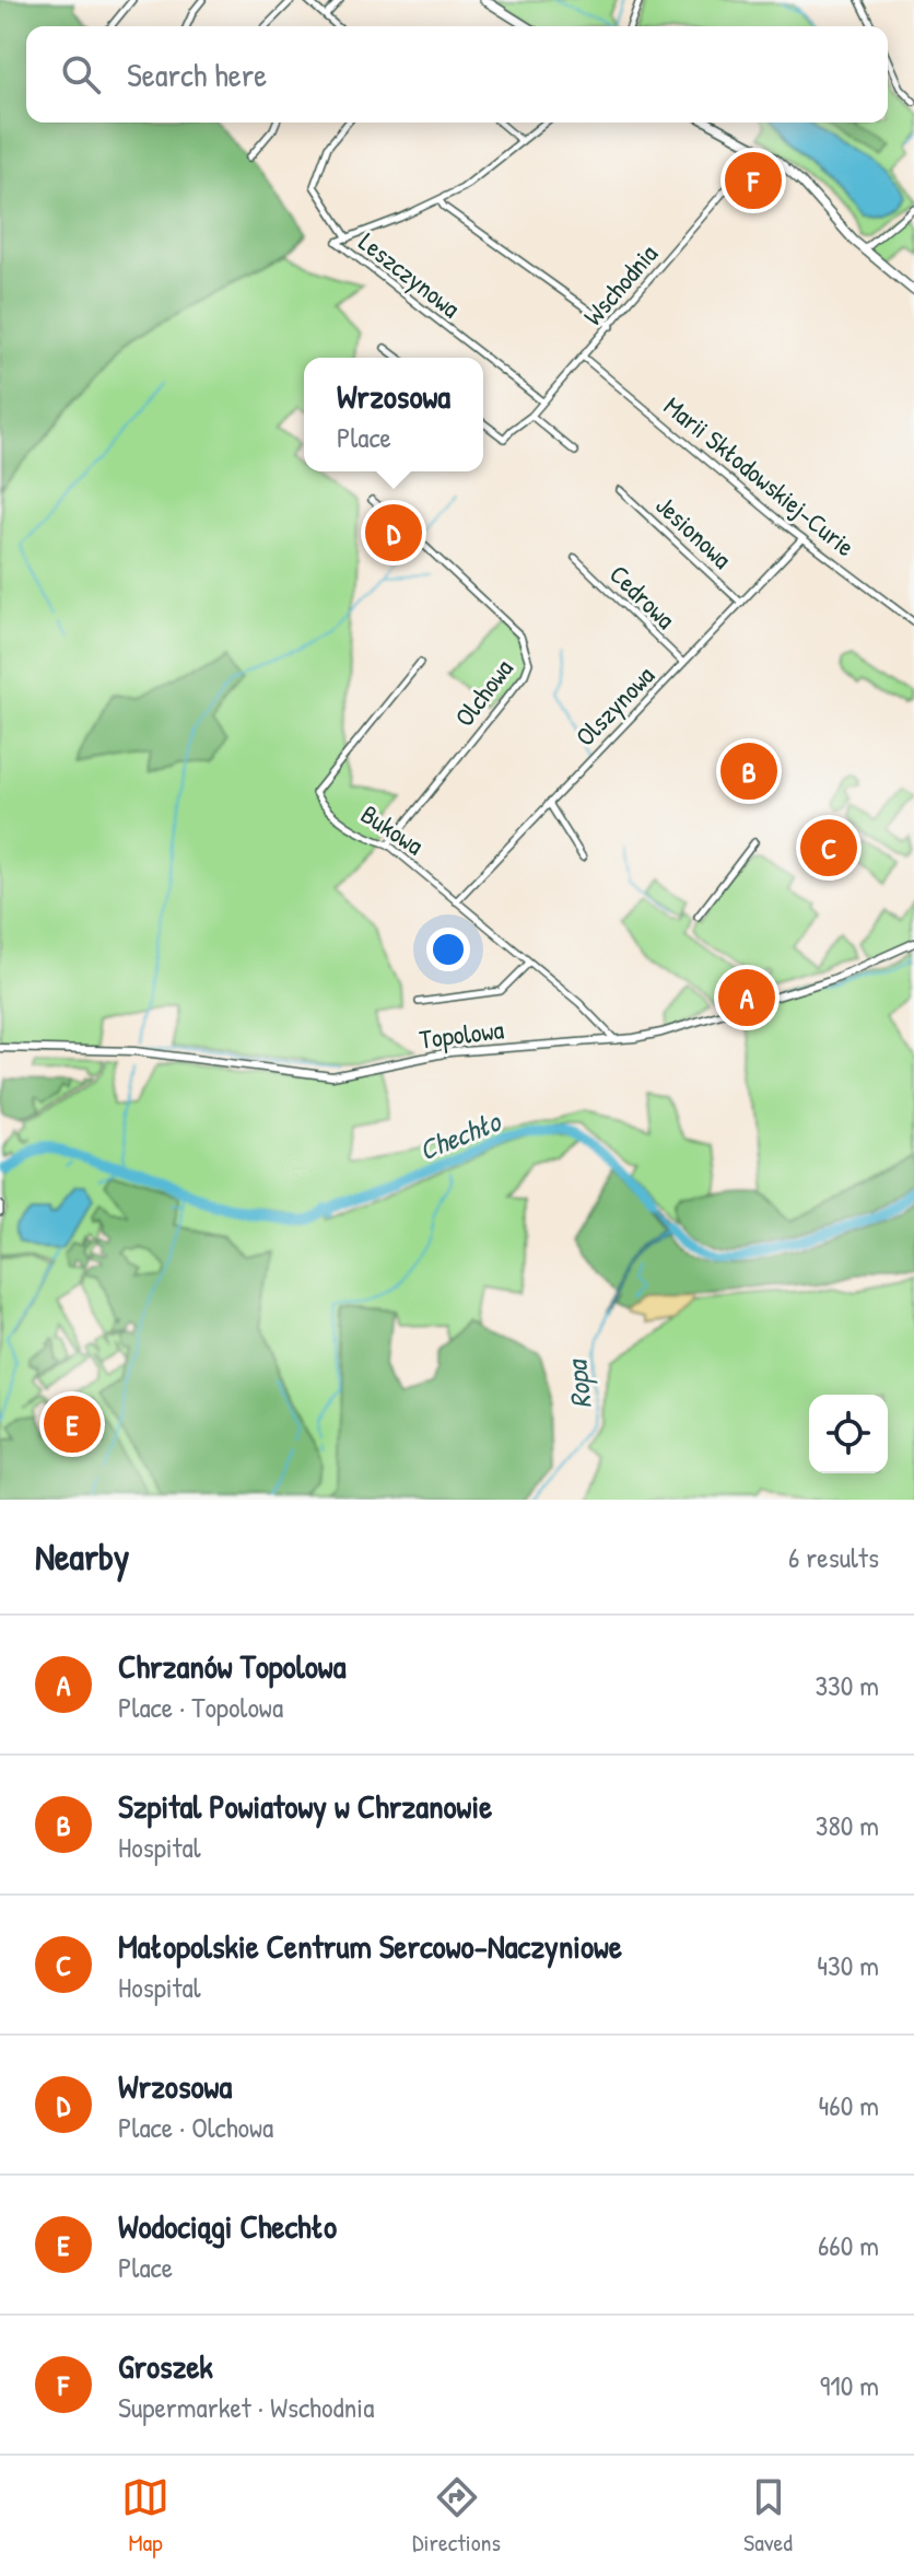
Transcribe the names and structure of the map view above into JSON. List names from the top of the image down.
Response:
{
  "streets": {
    "street": [
      "Leszczynowa",
      "Wschodnia",
      "Marii Skłodowskiej-Curie",
      "Jesionowa",
      "Cedrowa",
      "Olchowa",
      "Olszynowa",
      "Bukowa",
      "Topolowa"
    ]
  },
  "crossings": [
    ["Leszczynowa", "Wschodnia"],
    ["Wschodnia", "Marii Skłodowskiej-Curie"],
    ["Marii Skłodowskiej-Curie", "Olszynowa"],
    ["Jesionowa", "Olszynowa"],
    ["Cedrowa", "Olszynowa"],
    ["Olchowa", "Bukowa"],
    ["Olszynowa", "Bukowa"],
    ["Bukowa", "Topolowa"]
  ],
  "water": ["Chechło", "Ropa"],
  "page": {
    "search": "Search here",
    "pins": [
      "F",
      "D",
      "B",
      "C",
      "A",
      "E"
    ],
    "popup": ["Wrzosowa", "Place"],
    "heading": ["Nearby", "6 results"],
    "list": [
      {
        "mark": "A",
        "name": "Chrzanów Topolowa",
        "note": "Place · Topolowa",
        "value": "330 m"
      },
      {
        "mark": "B",
        "name": "Szpital Powiatowy w Chrzanowie",
        "note": "Hospital",
        "value": "380 m"
      },
      {
        "mark": "C",
        "name": "Małopolskie Centrum Sercowo-Naczyniowe",
        "note": "Hospital",
        "value": "430 m"
      },
      {
        "mark": "D",
        "name": "Wrzosowa",
        "note": "Place · Olchowa",
        "value": "460 m"
      },
      {
        "mark": "E",
        "name": "Wodociągi Chechło",
        "note": "Place",
        "value": "660 m"
      },
      {
        "mark": "F",
        "name": "Groszek",
        "note": "Supermarket · Wschodnia",
        "value": "910 m"
      }
    ],
    "nav": ["Map", "Directions", "Saved"]
  }
}
